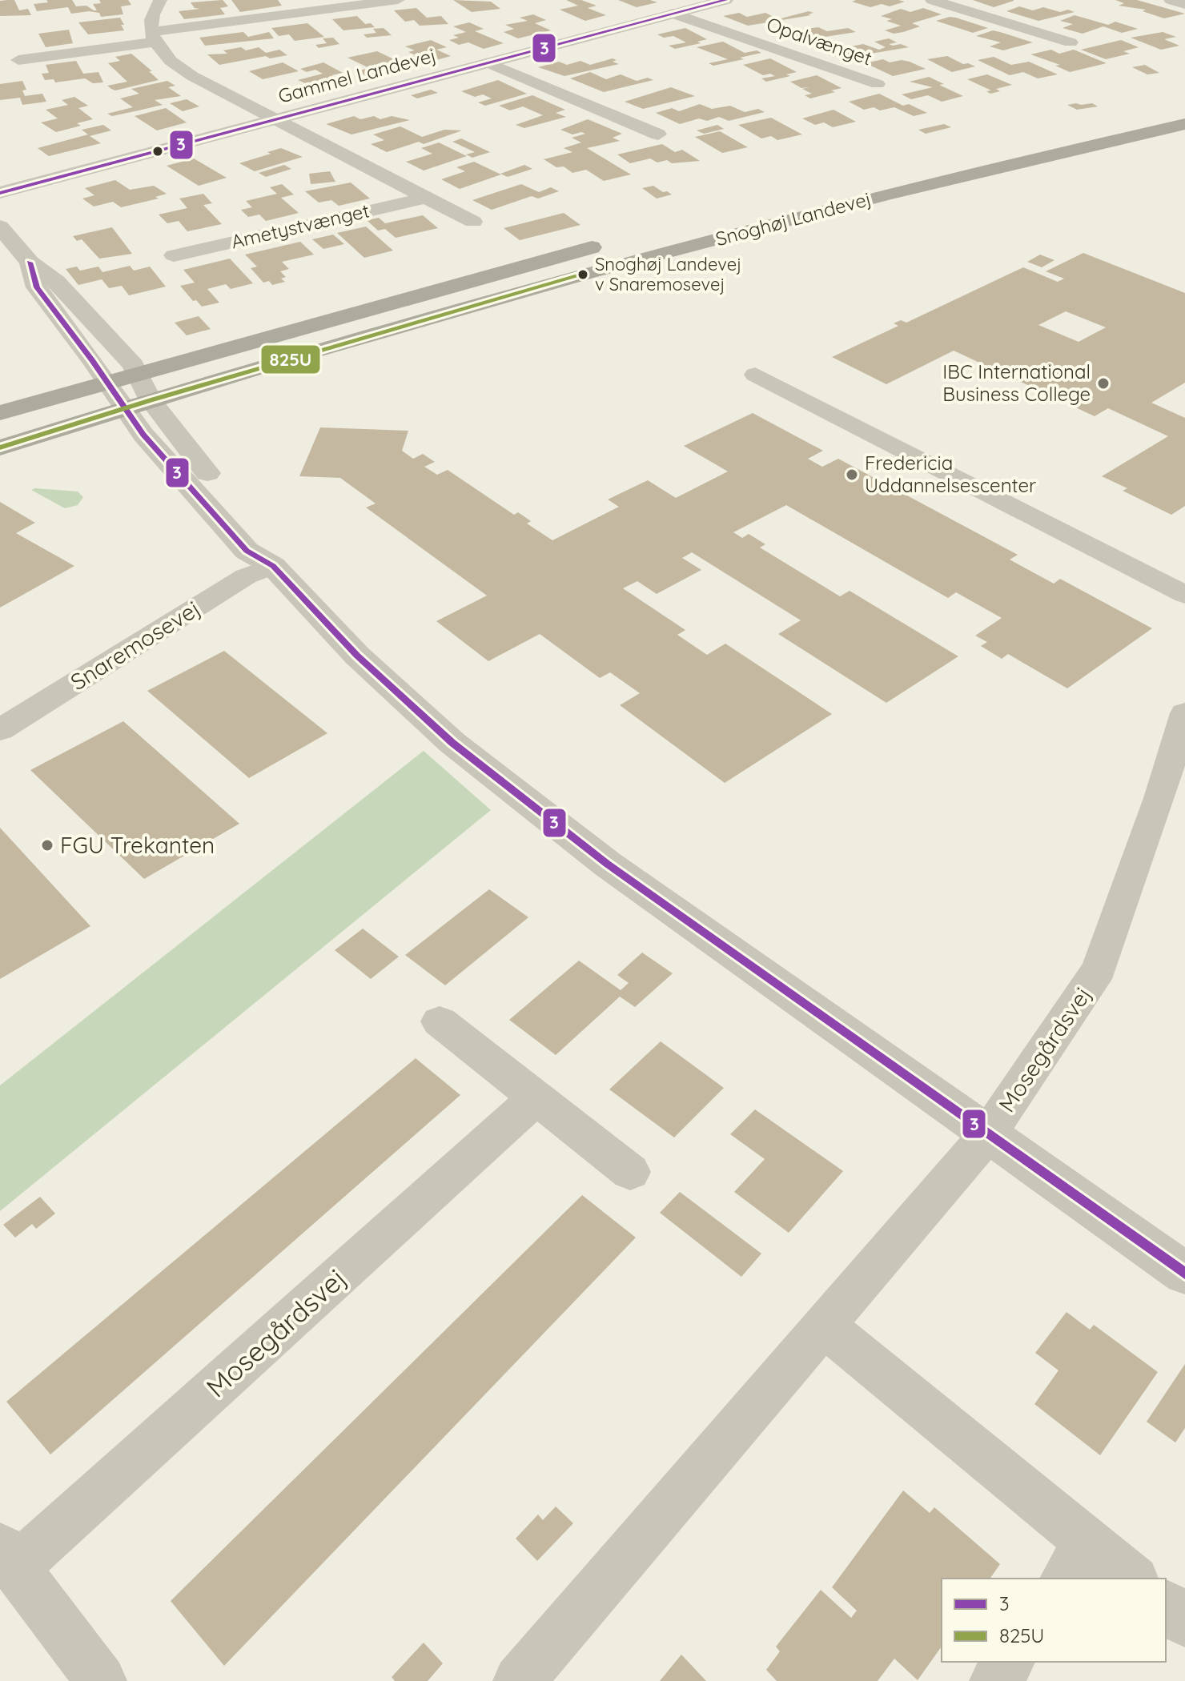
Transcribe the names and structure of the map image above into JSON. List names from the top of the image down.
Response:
{
  "streets": {
    "main road": ["Snoghøj Landevej"],
    "street": [
      "Opalvænget",
      "Gammel Landevej",
      "Ametystvænget",
      "Snaremosevej",
      "Mosegårdsvej"
    ]
  },
  "crossings": [
    ["Opalvænget", "Gammel Landevej"],
    ["Gammel Landevej", "Ametystvænget"]
  ],
  "places": [
    "Snoghøj Landevej v Snaremosevej",
    "IBC International Business College",
    "Fredericia Uddannelsescenter",
    "FGU Trekanten"
  ],
  "lines": ["transit line 3", "transit line 825U"],
  "legend": ["3", "825U"]
}
